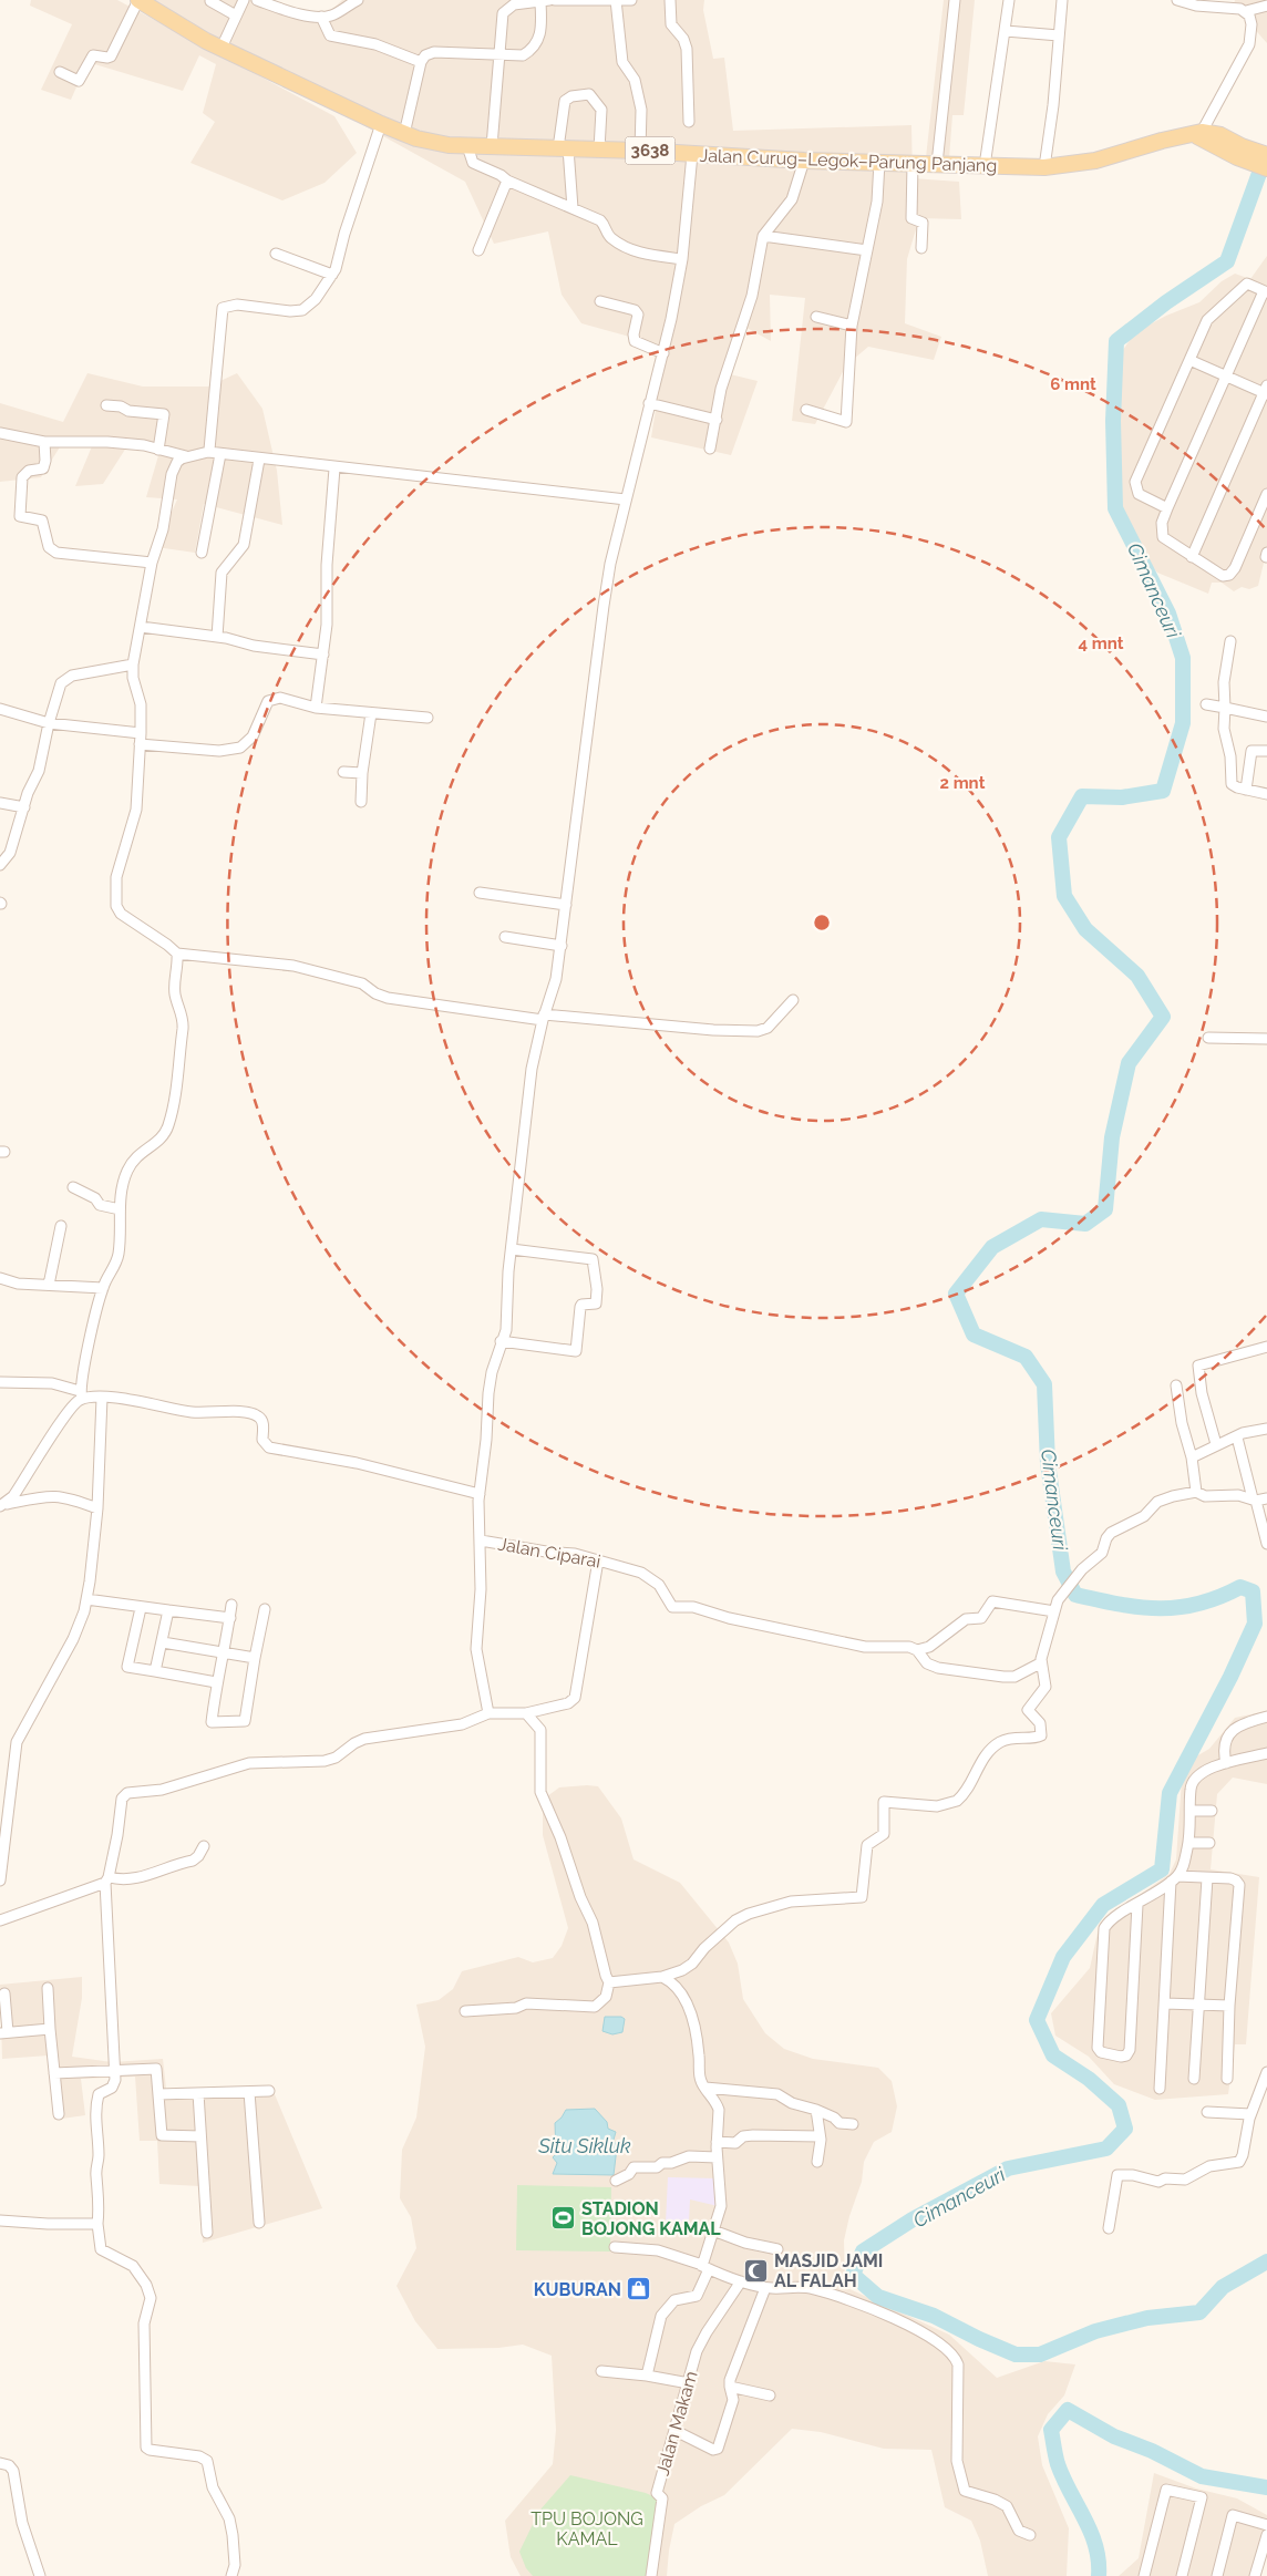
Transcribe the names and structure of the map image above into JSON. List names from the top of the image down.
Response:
{
  "streets": {
    "main road": ["3638", "Jalan Curug–Legok–Parung Panjang"],
    "street": ["Jalan Ciparai", "Jalan Makam"]
  },
  "water": ["Cimanceuri", "Situ Sikluk"],
  "parks": ["TPU BOJONG KAMAL"],
  "places": {
    "sports": ["STADION BOJONG KAMAL"],
    "mosque": ["MASJID JAMI AL FALAH"],
    "shop": ["KUBURAN"]
  },
  "rings": ["6 mnt", "4 mnt", "2 mnt"]
}
